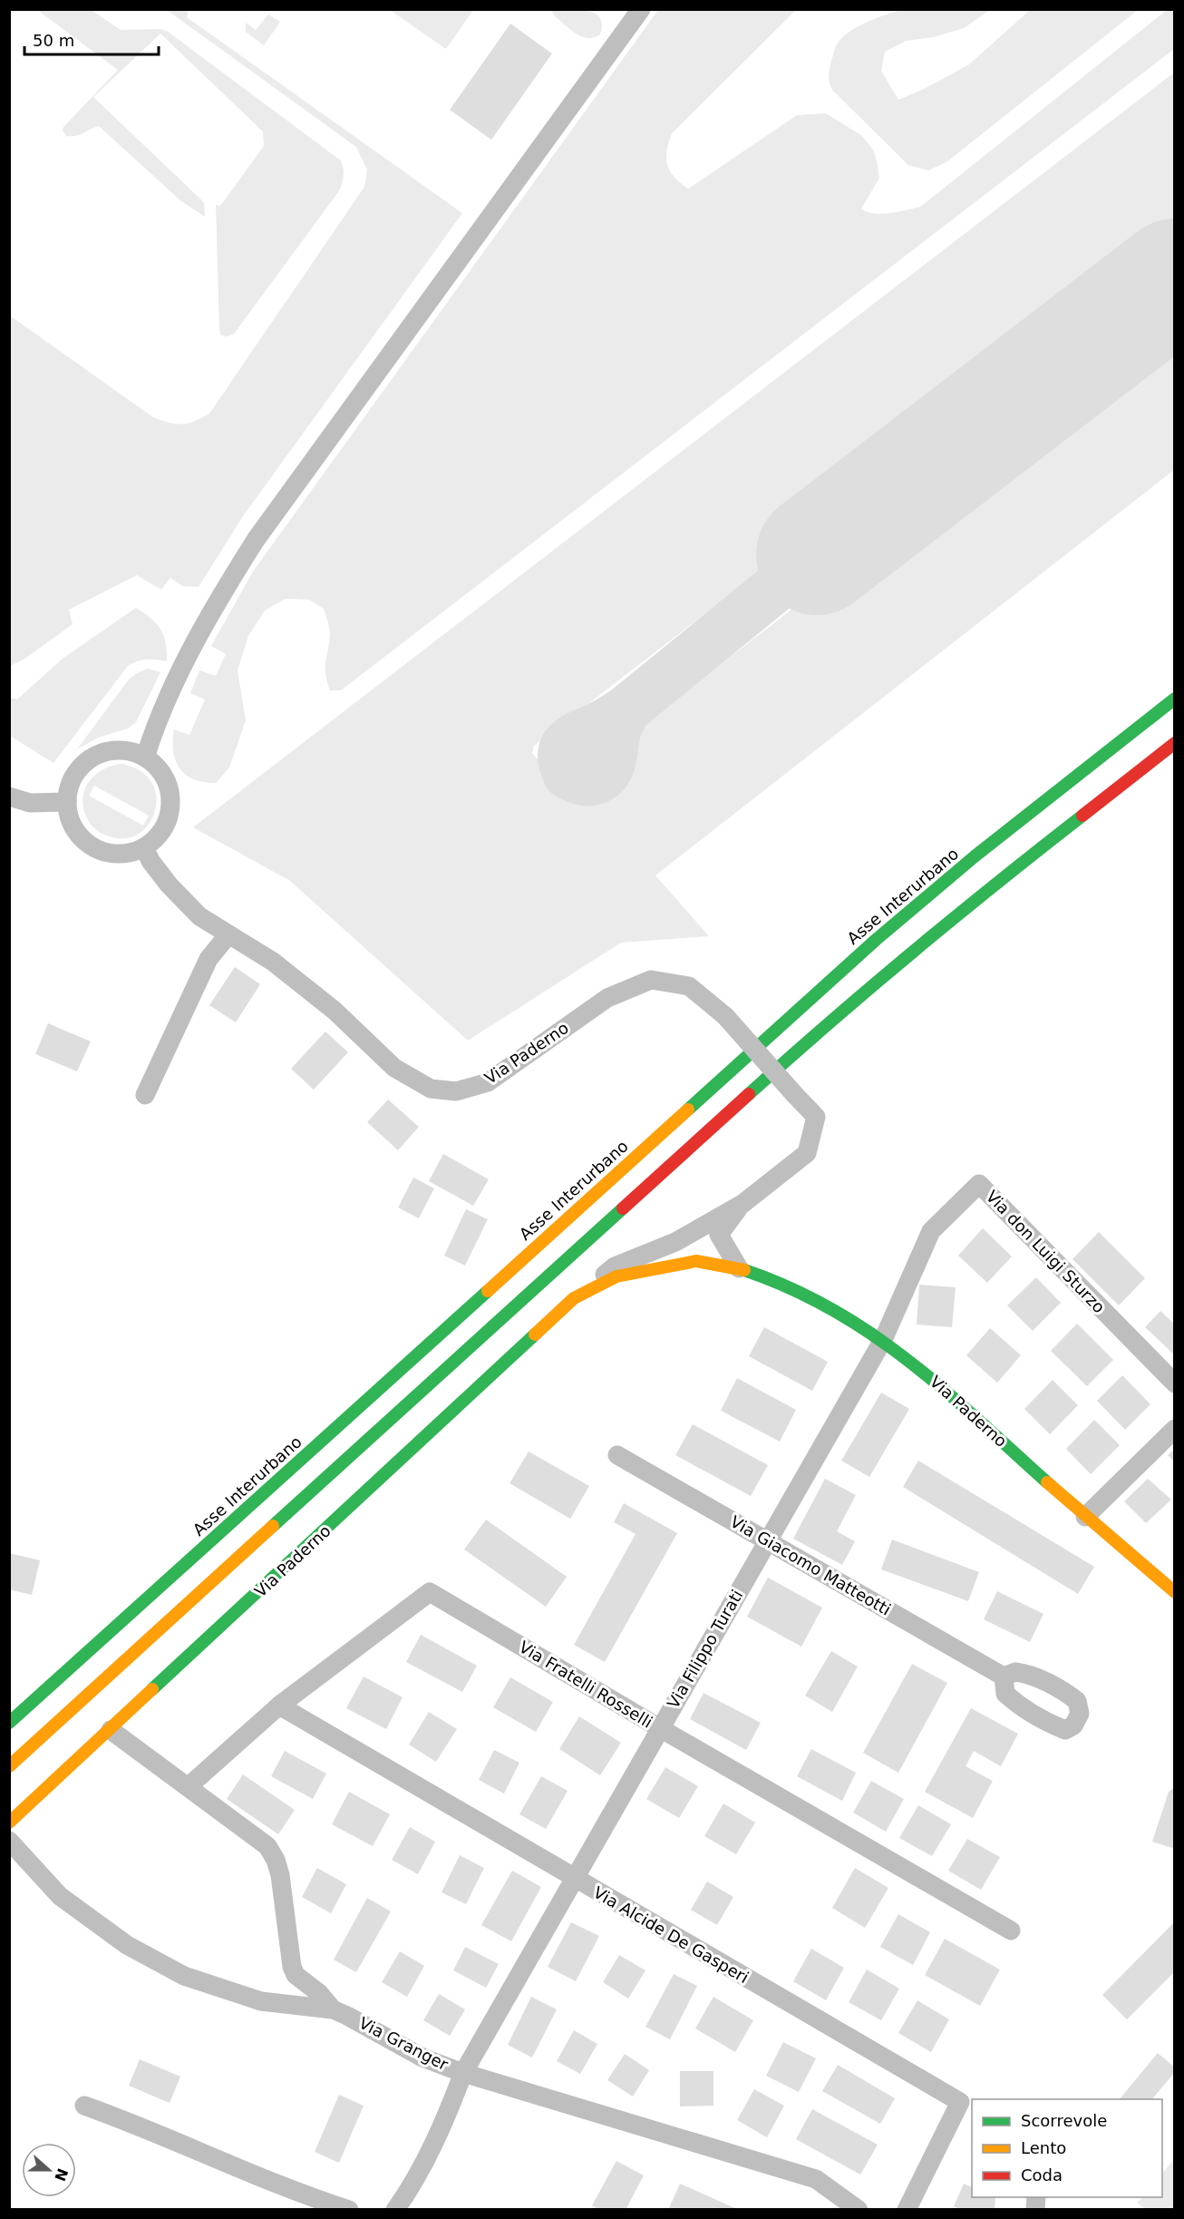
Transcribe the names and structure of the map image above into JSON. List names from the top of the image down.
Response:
{
  "streets": {
    "main road": ["Asse Interurbano", "Via Paderno"],
    "street": [
      "Via don Luigi Sturzo",
      "Via Giacomo Matteotti",
      "Via Filippo Turati",
      "Via Fratelli Rosselli",
      "Via Alcide De Gasperi",
      "Via Granger"
    ]
  },
  "crossings": [
    ["Via Paderno", "Via don Luigi Sturzo"],
    ["Via Paderno", "Via Filippo Turati"],
    ["Via don Luigi Sturzo", "Via Filippo Turati"],
    ["Via Giacomo Matteotti", "Via Filippo Turati"],
    ["Via Filippo Turati", "Via Fratelli Rosselli"],
    ["Via Filippo Turati", "Via Alcide De Gasperi"],
    ["Via Filippo Turati", "Via Granger"],
    ["Via Fratelli Rosselli", "Via Alcide De Gasperi"]
  ],
  "legend": ["Scorrevole", "Lento", "Coda"],
  "scale_bar": "50 m",
  "north": "right"
}
